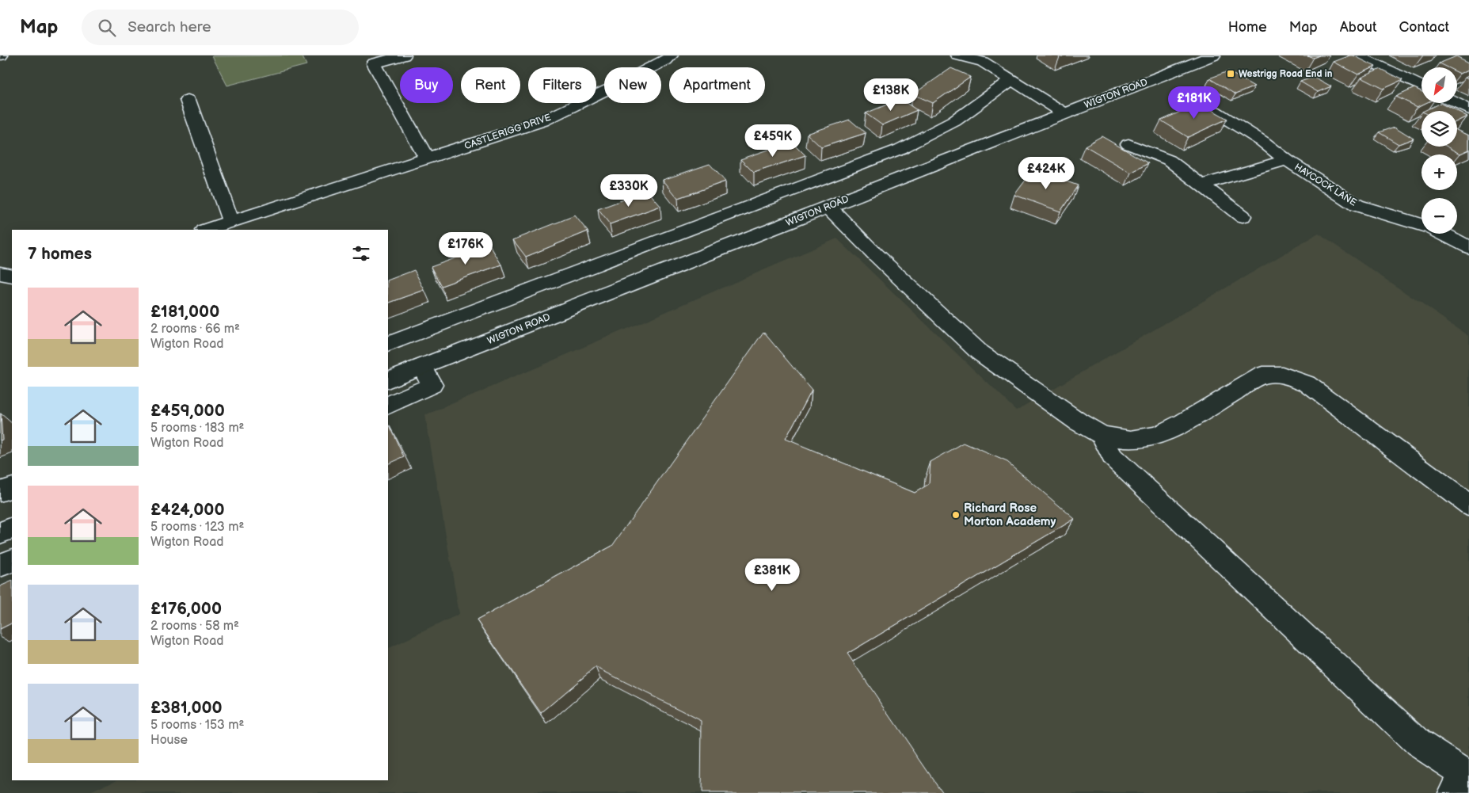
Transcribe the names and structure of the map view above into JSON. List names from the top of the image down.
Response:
{
  "streets": {
    "street": ["WIGTON ROAD", "CASTLERIGG DRIVE", "HAYCOCK LANE"]
  },
  "places": {
    "transit": ["Westrigg Road End in"],
    "other": ["Richard Rose Morton Academy"]
  },
  "north": "bottom left",
  "page": {
    "header": "Map",
    "search": "Search here",
    "nav": [
      "Home",
      "Map",
      "About",
      "Contact"
    ],
    "map_buttons": ["+", "−"],
    "chip": [
      "Buy",
      "Rent",
      "Filters",
      "New",
      "Apartment"
    ],
    "price": [
      "£138K",
      "£181K",
      "£459K",
      "£424K",
      "£330K",
      "£176K",
      "£381K"
    ],
    "heading": "7 homes",
    "list": [
      {
        "name": "£181,000",
        "note": "2 rooms · 66 m² · Wigton Road"
      },
      {
        "name": "£459,000",
        "note": "5 rooms · 183 m² · Wigton Road"
      },
      {
        "name": "£424,000",
        "note": "5 rooms · 123 m² · Wigton Road"
      },
      {
        "name": "£176,000",
        "note": "2 rooms · 58 m² · Wigton Road"
      },
      {
        "name": "£381,000",
        "note": "5 rooms · 153 m² · House"
      }
    ]
  }
}
